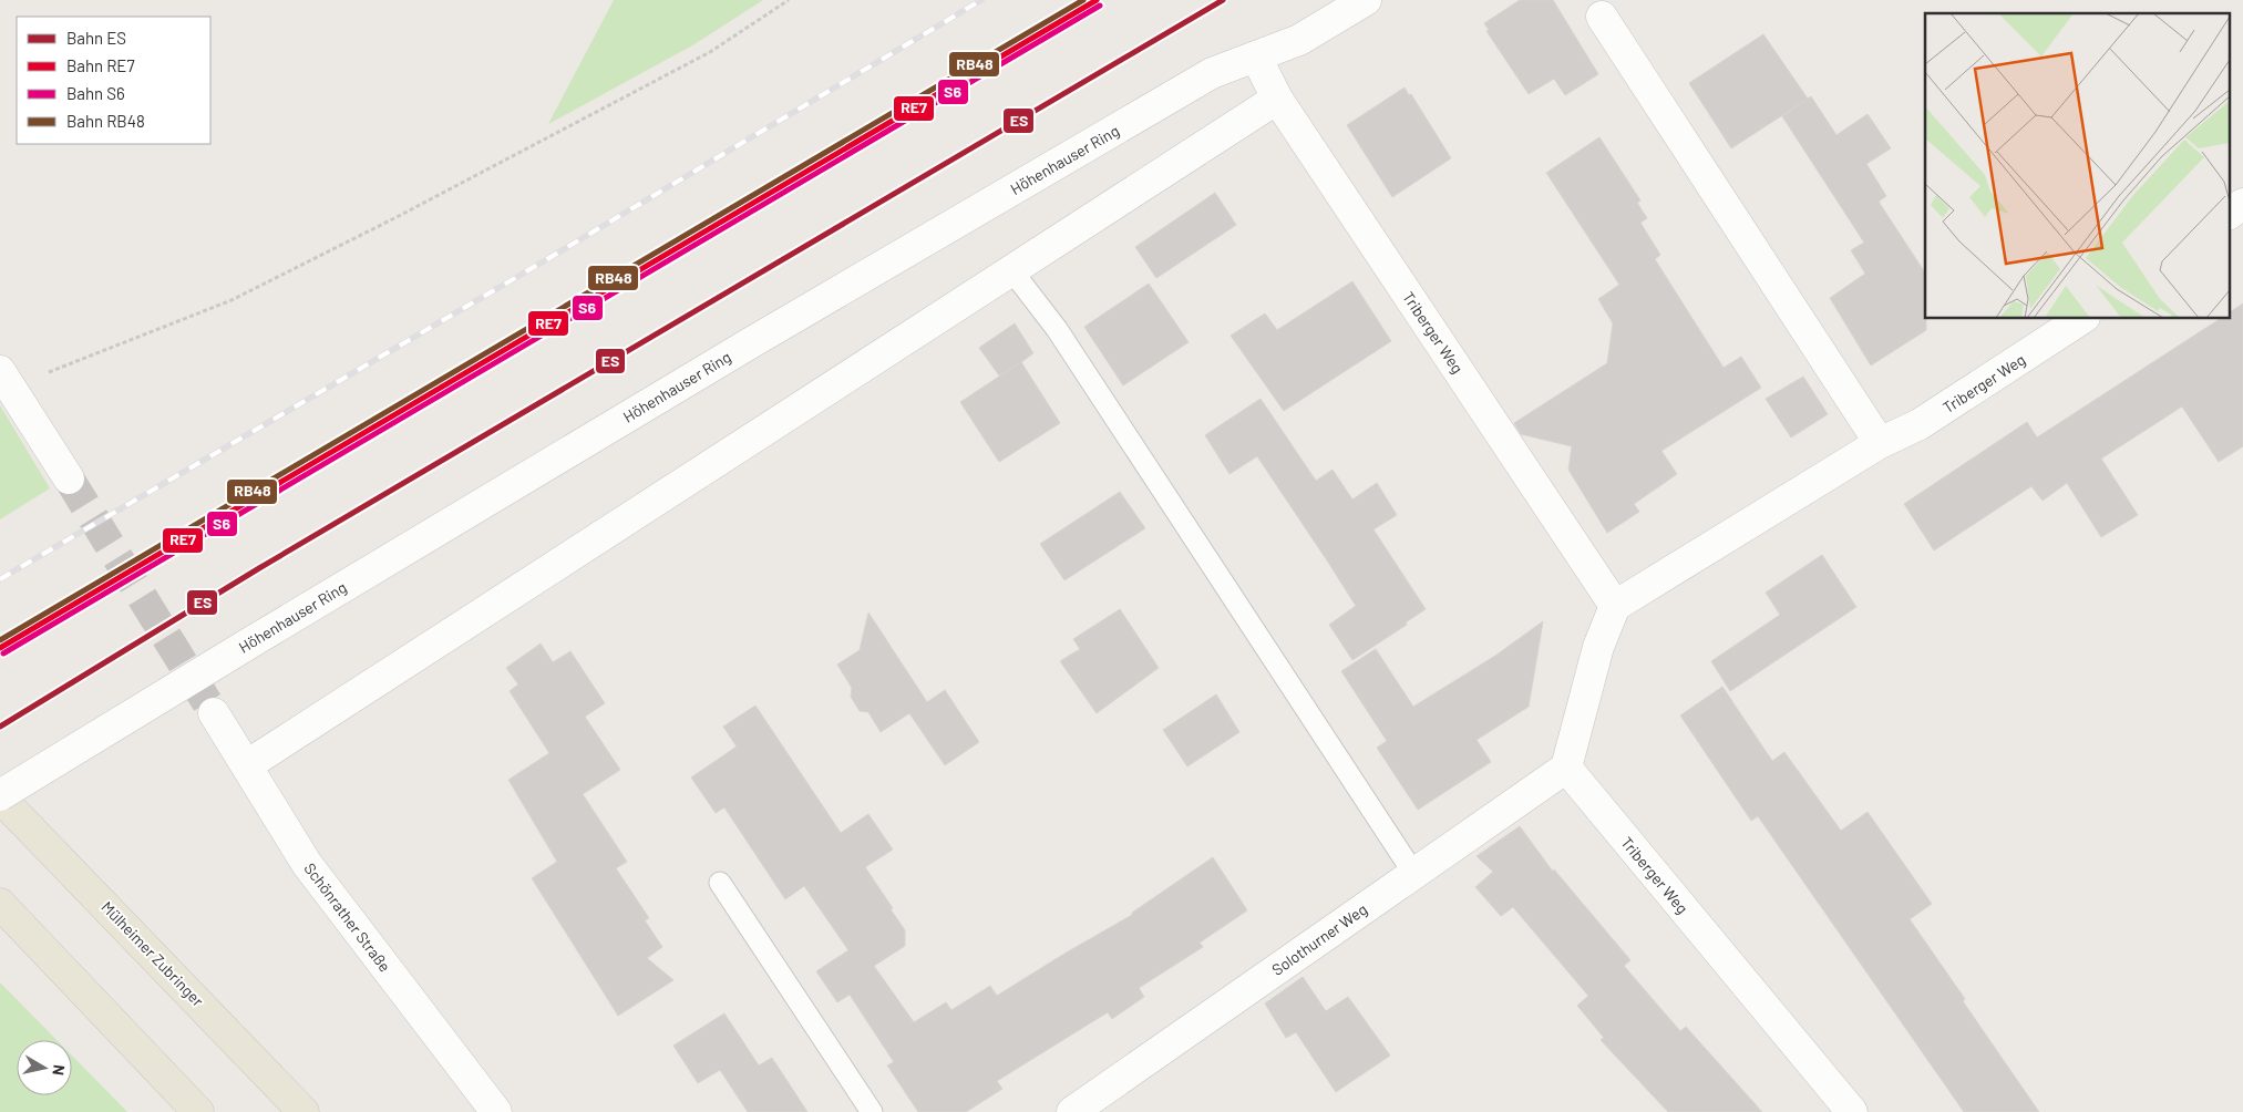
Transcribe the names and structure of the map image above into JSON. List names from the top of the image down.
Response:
{
  "streets": {
    "main road": ["Mülheimer Zubringer"],
    "street": [
      "Höhenhauser Ring",
      "Triberger Weg",
      "Schönrather Straße",
      "Solothurner Weg"
    ]
  },
  "crossings": [
    ["Höhenhauser Ring", "Triberger Weg"],
    ["Höhenhauser Ring", "Mülheimer Zubringer"],
    ["Triberger Weg", "Solothurner Weg"]
  ],
  "lines": [
    "rail line ES",
    "rail line RE7",
    "rail line RB48",
    "rail line S6"
  ],
  "legend": [
    "Bahn ES",
    "Bahn RE7",
    "Bahn S6",
    "Bahn RB48"
  ],
  "north": "right"
}
